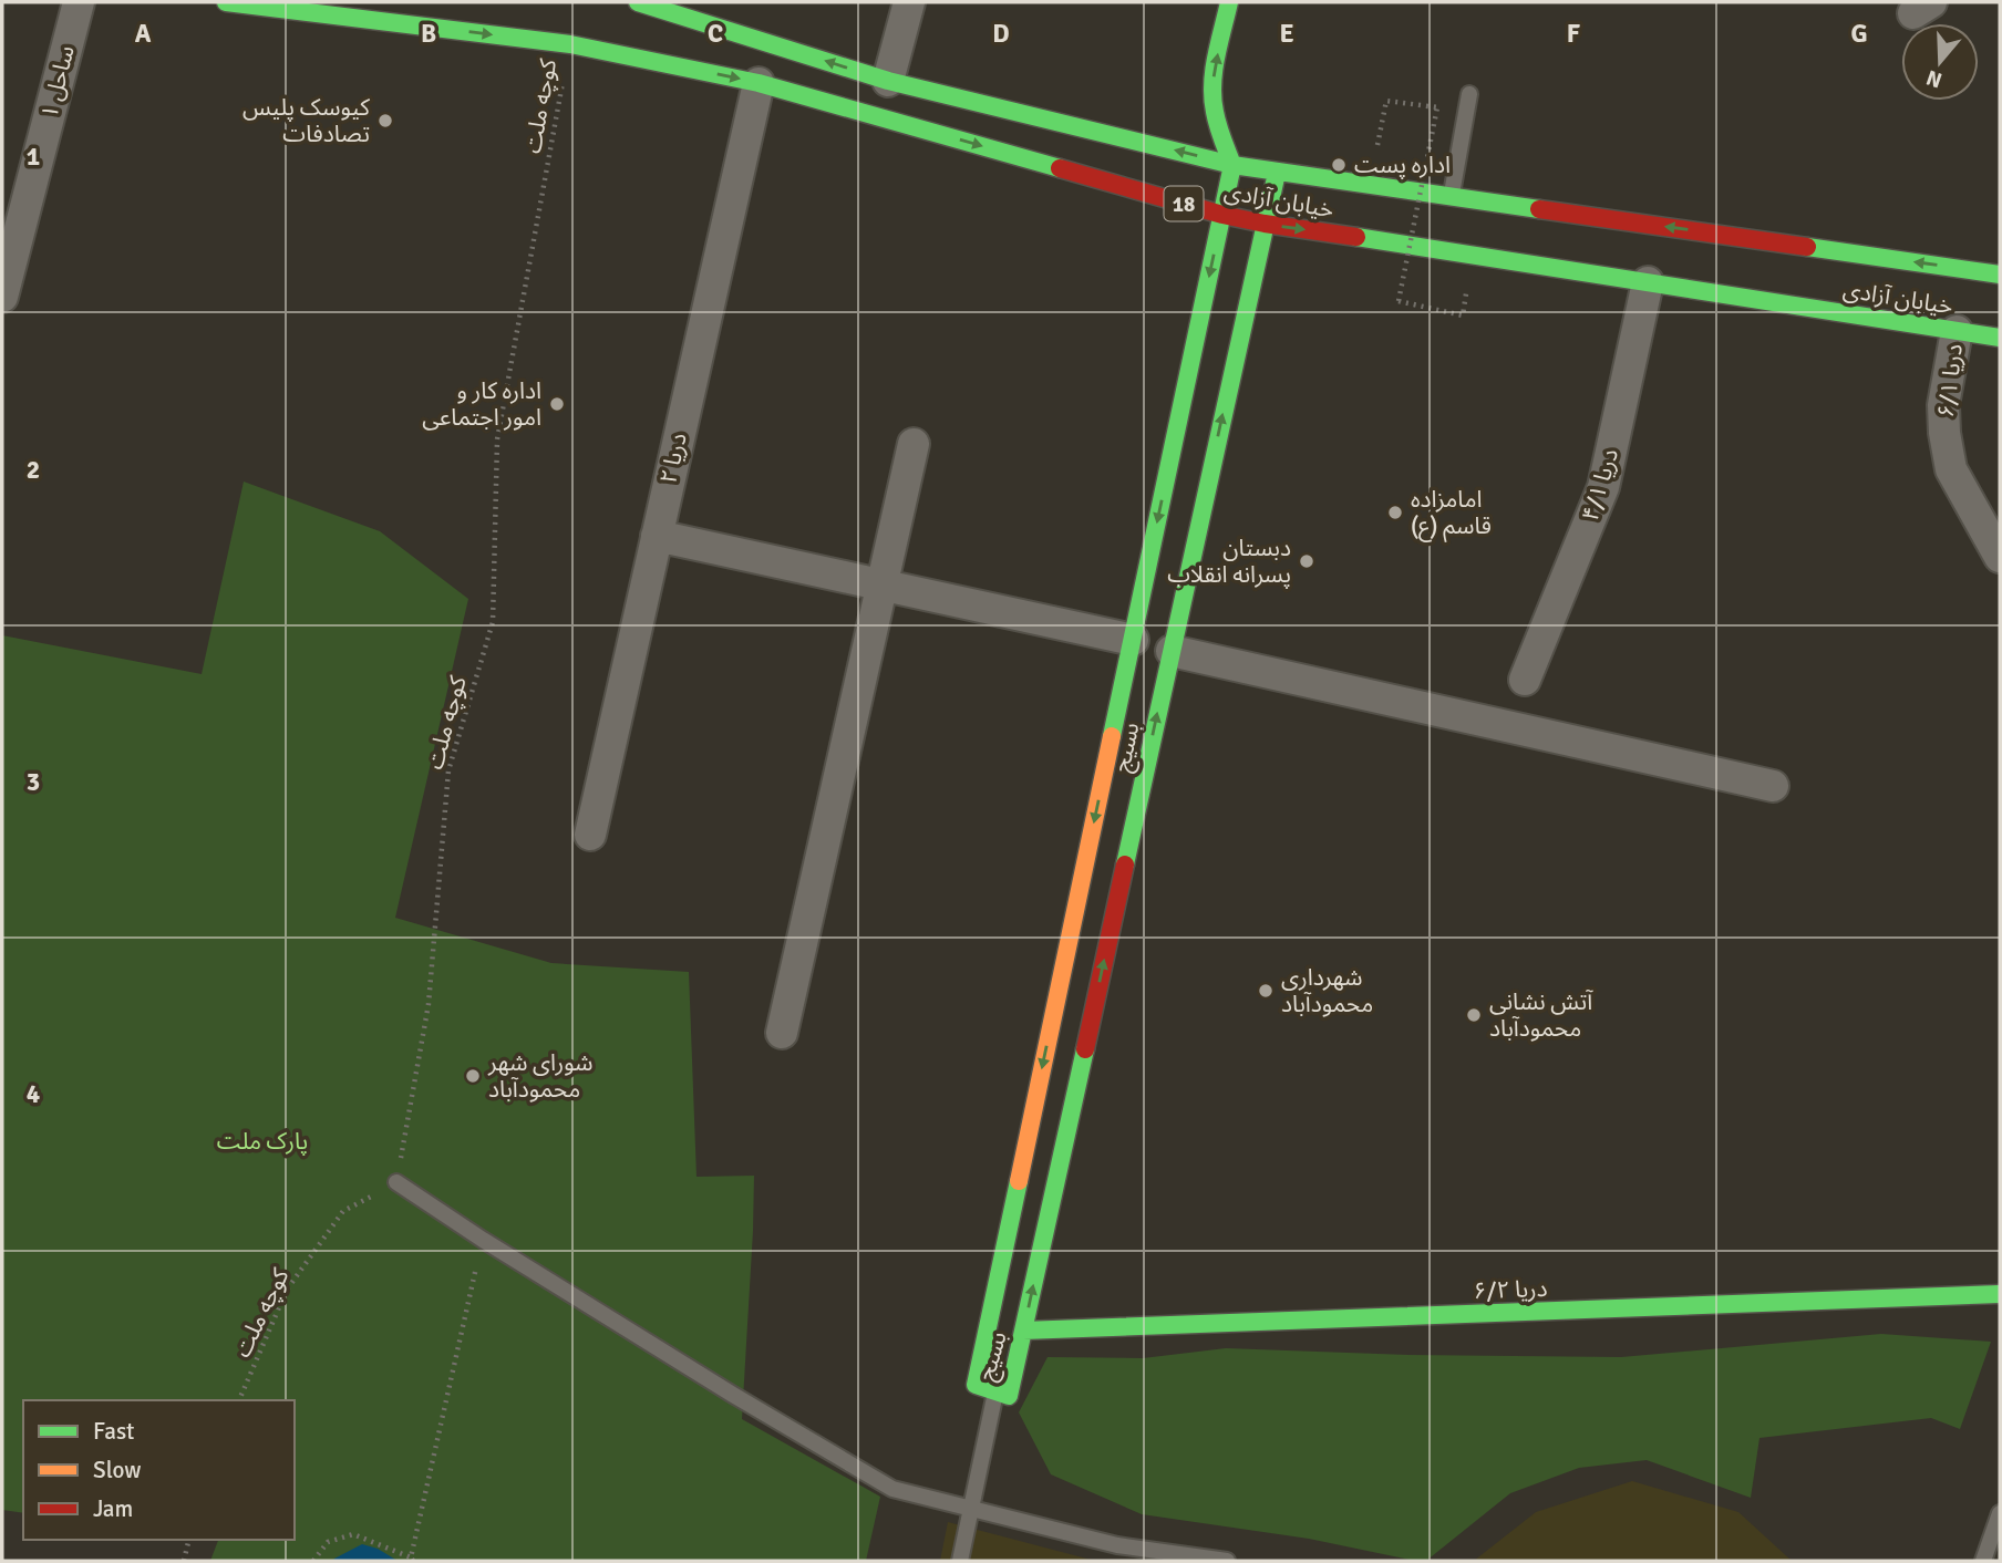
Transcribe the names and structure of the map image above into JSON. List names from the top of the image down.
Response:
{
  "streets": {
    "street": [
      "ساحل ۱",
      "خیابان آزادی",
      "18",
      "دریا ۶/۱",
      "دریا ۲",
      "دریا ۴/۱",
      "بسیج",
      "دریا ۶/۲"
    ],
    "path": ["کوچه ملت"]
  },
  "crossings": [
    ["کوچه ملت", "خیابان آزادی"],
    ["خیابان آزادی", "18"],
    ["خیابان آزادی", "دریا ۶/۱"],
    ["خیابان آزادی", "دریا ۲"],
    ["خیابان آزادی", "دریا ۴/۱"],
    ["خیابان آزادی", "بسیج"],
    ["بسیج", "دریا ۶/۲"]
  ],
  "parks": ["پارک ملت"],
  "places": [
    "کیوسک پلیس تصادفات",
    "اداره پست",
    "اداره کار و امور اجتماعی",
    "امامزاده قاسم (ع)",
    "دبستان پسرانه انقلاب",
    "شهرداری محمودآباد",
    "آتش نشانی محمودآباد",
    "شورای شهر محمودآباد"
  ],
  "legend": ["Fast", "Slow", "Jam"],
  "north": "bottom",
  "grid": {
    "columns": [
      "A",
      "B",
      "C",
      "D",
      "E",
      "F",
      "G"
    ],
    "rows": [
      "1",
      "2",
      "3",
      "4"
    ]
  }
}
